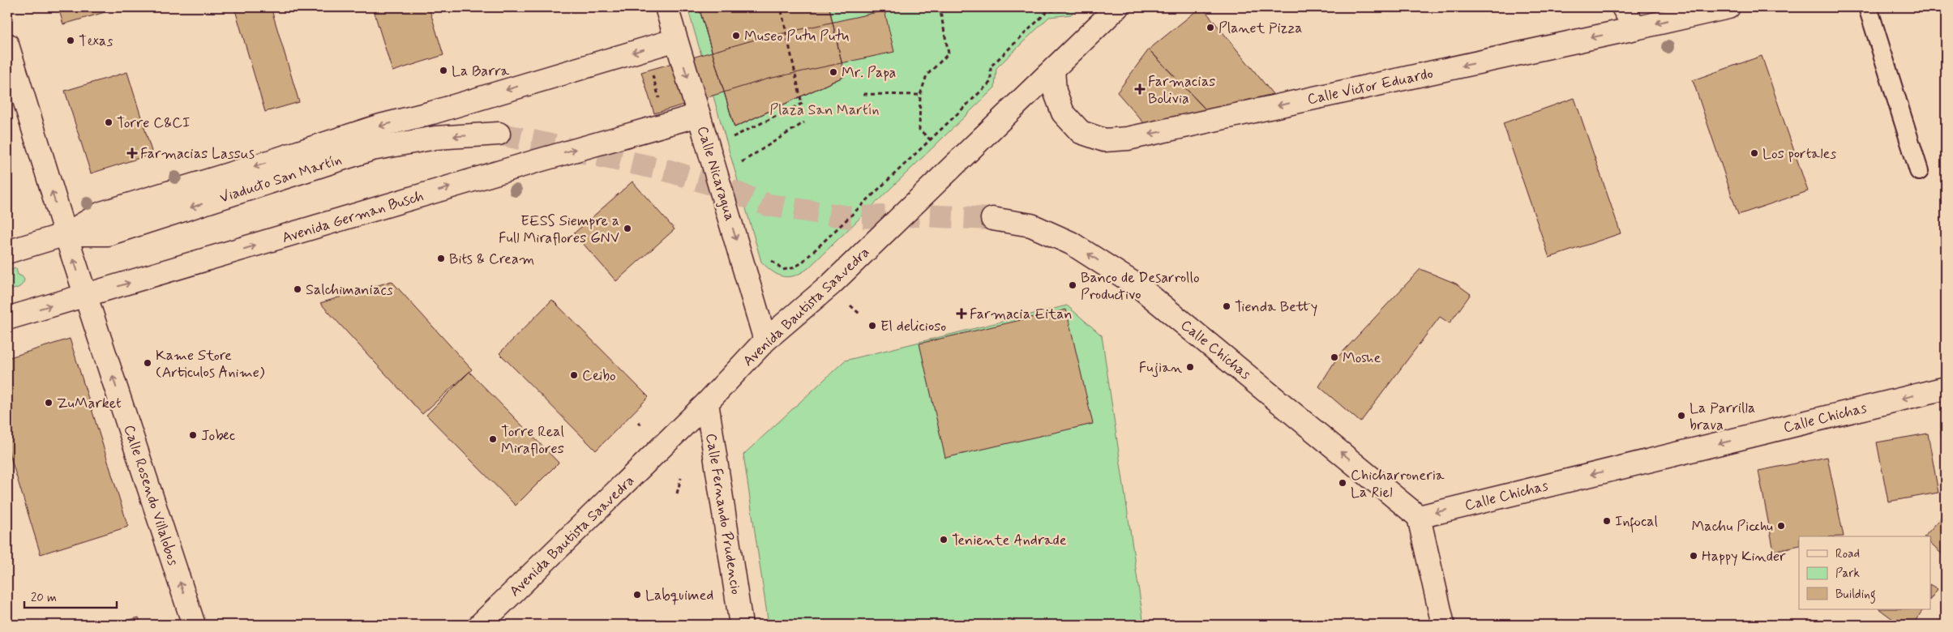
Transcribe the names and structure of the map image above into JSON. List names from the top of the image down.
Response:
{
  "streets": {
    "main road": [
      "Calle Victor Eduardo",
      "Calle Nicaragua",
      "Viaducto San Martín",
      "Avenida German Busch",
      "Avenida Bautista Saavedra",
      "Calle Chichas",
      "Calle Rosendo Villalobos",
      "Calle Fernando Prudencio"
    ]
  },
  "crossings": [
    ["Calle Victor Eduardo", "Avenida Bautista Saavedra"],
    ["Calle Nicaragua", "Avenida German Busch"],
    ["Calle Nicaragua", "Avenida Bautista Saavedra"],
    ["Viaducto San Martín", "Calle Rosendo Villalobos"],
    ["Avenida German Busch", "Calle Rosendo Villalobos"],
    ["Avenida Bautista Saavedra", "Calle Fernando Prudencio"]
  ],
  "one_way": [
    "Calle Victor Eduardo",
    "Calle Nicaragua",
    "Calle Chichas",
    "Calle Rosendo Villalobos"
  ],
  "parks": ["Plaza San Martín"],
  "places": {
    "other": [
      "Planet Pizza",
      "Museo Putu Putu",
      "Texas",
      "La Barra",
      "Mr. Papa",
      "Torre C&CI",
      "Los portales",
      "EESS Siempre a Full Miraflores GNV",
      "Bits & Cream",
      "Banco de Desarrollo Productivo",
      "Salchimaniacs",
      "Tienda Betty",
      "El delicioso",
      "Moshe",
      "Kame Store (Articulos Anime)",
      "Fujian",
      "Ceibo",
      "ZuMarket",
      "La Parrilla brava",
      "Jobec",
      "Torre Real Miraflores",
      "Chicharroneria La Riel",
      "Infocal",
      "Machu Picchu",
      "Teniente Andrade",
      "Happy Kinder",
      "Labquimed"
    ],
    "health": ["Farmacias Bolivia", "Farmacias Lassus", "Farmacia Eitan"]
  },
  "legend": ["Road", "Park", "Building"],
  "scale_bar": "20 m"
}
